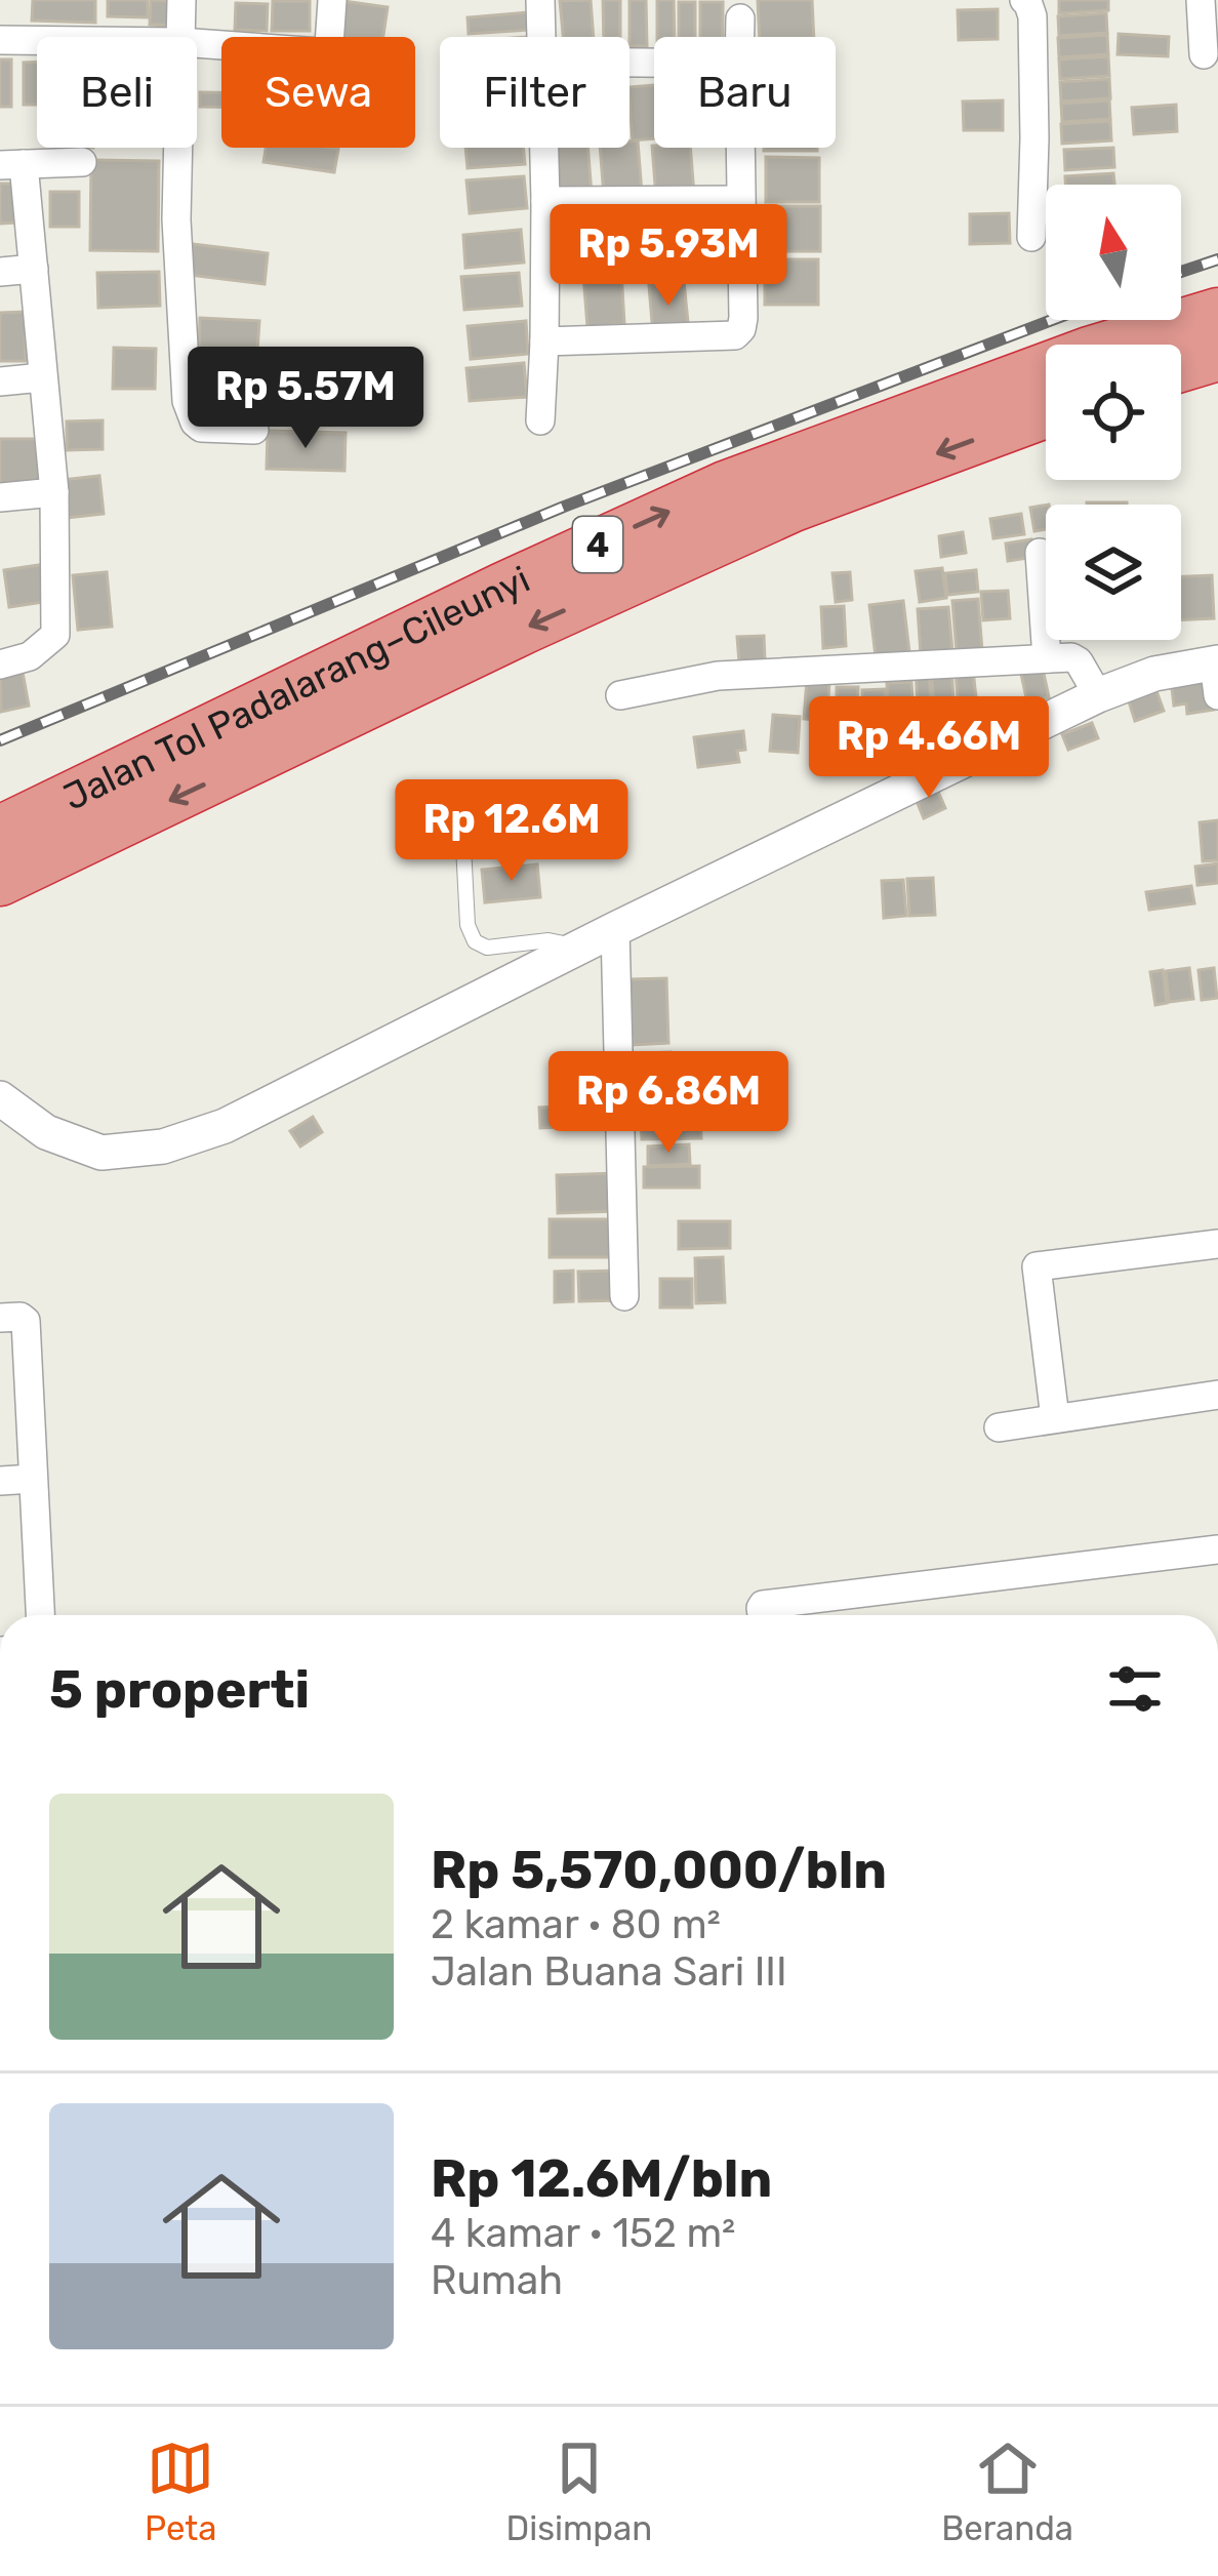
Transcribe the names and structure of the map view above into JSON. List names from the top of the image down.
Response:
{
  "streets": {
    "highway": ["4", "Jalan Tol Padalarang–Cileunyi"]
  },
  "north": "top",
  "page": {
    "chip": [
      "Beli",
      "Sewa",
      "Filter",
      "Baru"
    ],
    "price": [
      "Rp 5.93M",
      "Rp 5.57M",
      "Rp 4.66M",
      "Rp 12.6M",
      "Rp 6.86M"
    ],
    "heading": "5 properti",
    "list": [
      {
        "name": "Rp 5,570,000/bln",
        "note": "2 kamar · 80 m² · Jalan Buana Sari III"
      },
      {
        "name": "Rp 12.6M/bln",
        "note": "4 kamar · 152 m² · Rumah"
      }
    ],
    "tabs": ["Peta", "Disimpan", "Beranda"]
  }
}
